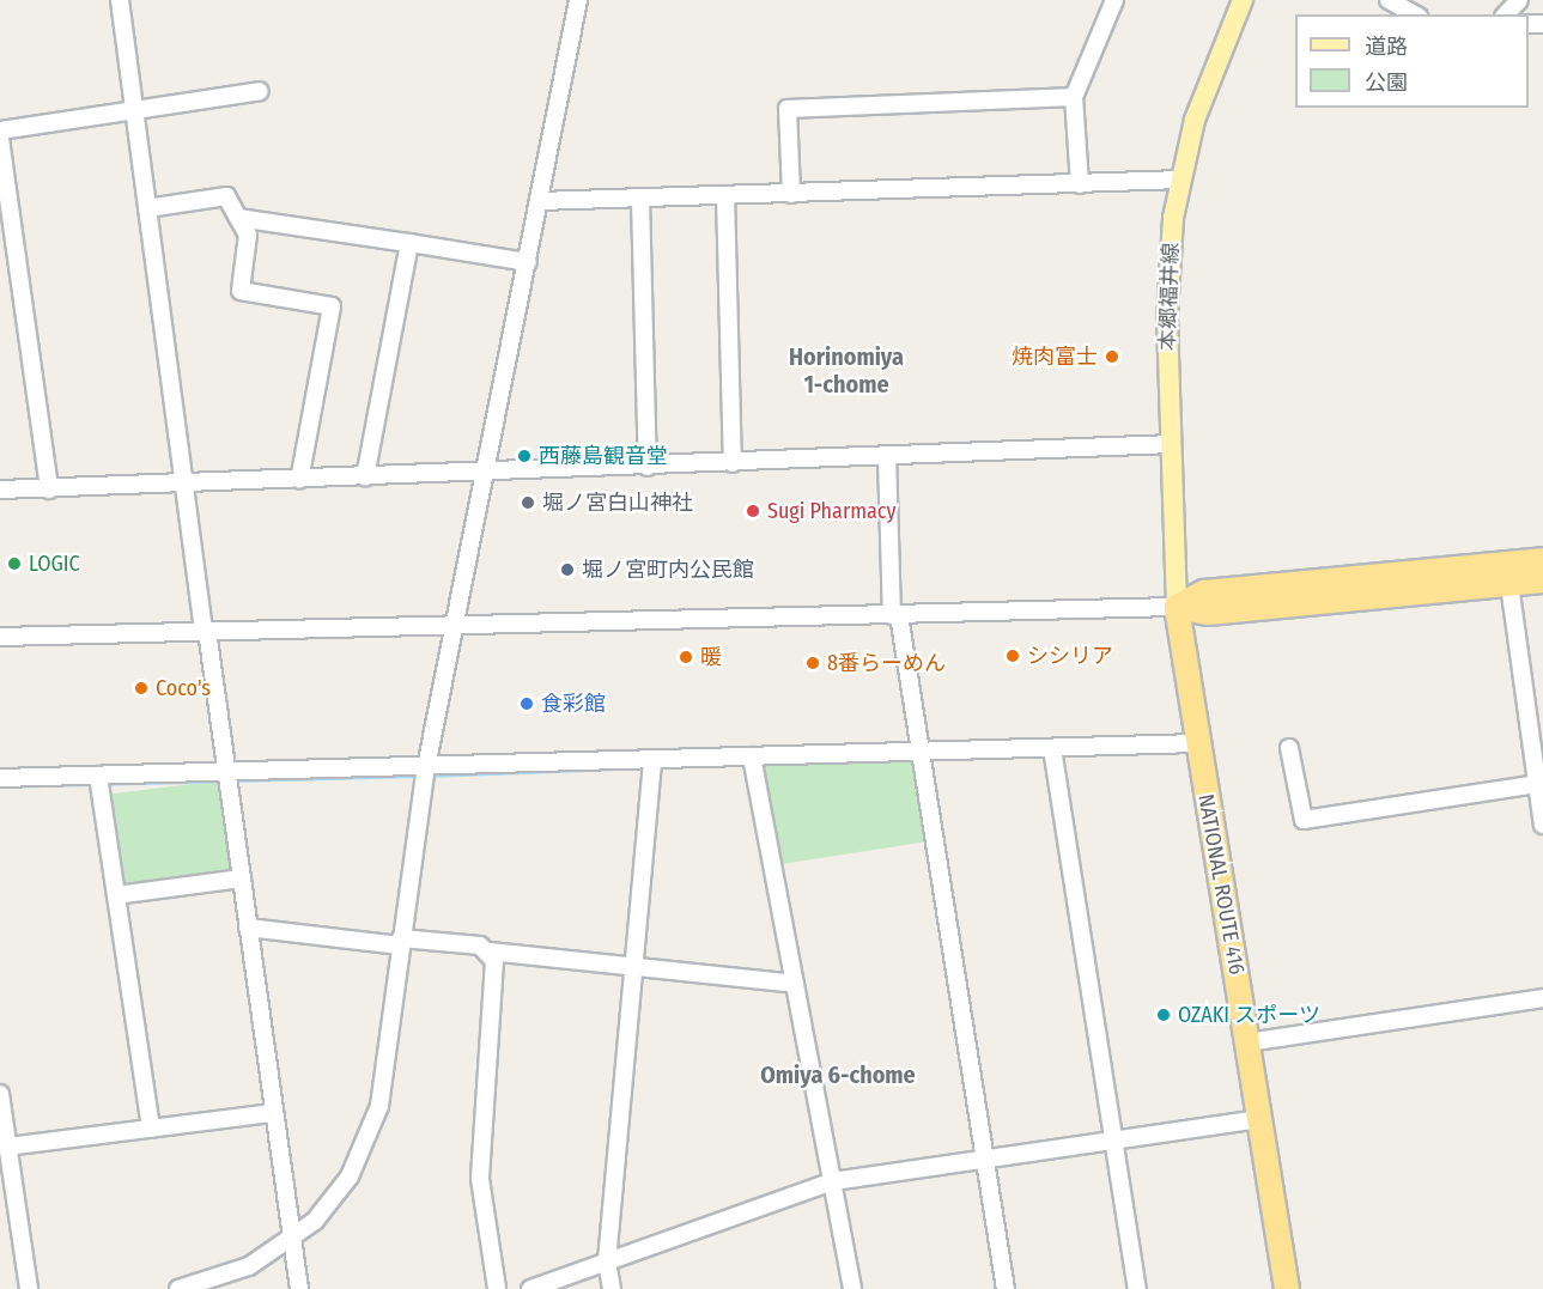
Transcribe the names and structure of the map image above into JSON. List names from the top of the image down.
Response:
{
  "streets": {
    "highway": ["NATIONAL ROUTE 416"],
    "main road": ["本郷福井線"]
  },
  "crossings": [
    ["本郷福井線", "NATIONAL ROUTE 416"]
  ],
  "districts": ["Horinomiya 1-chome", "Omiya 6-chome"],
  "places": [
    "焼肉富士",
    "西藤島観音堂",
    "堀ノ宮白山神社",
    "Sugi Pharmacy",
    "LOGIC",
    "堀ノ宮町内公民館",
    "シシリア",
    "暖",
    "8番らーめん",
    "Coco's",
    "食彩館",
    "OZAKI スポーツ"
  ],
  "legend": ["道路", "公園"]
}
